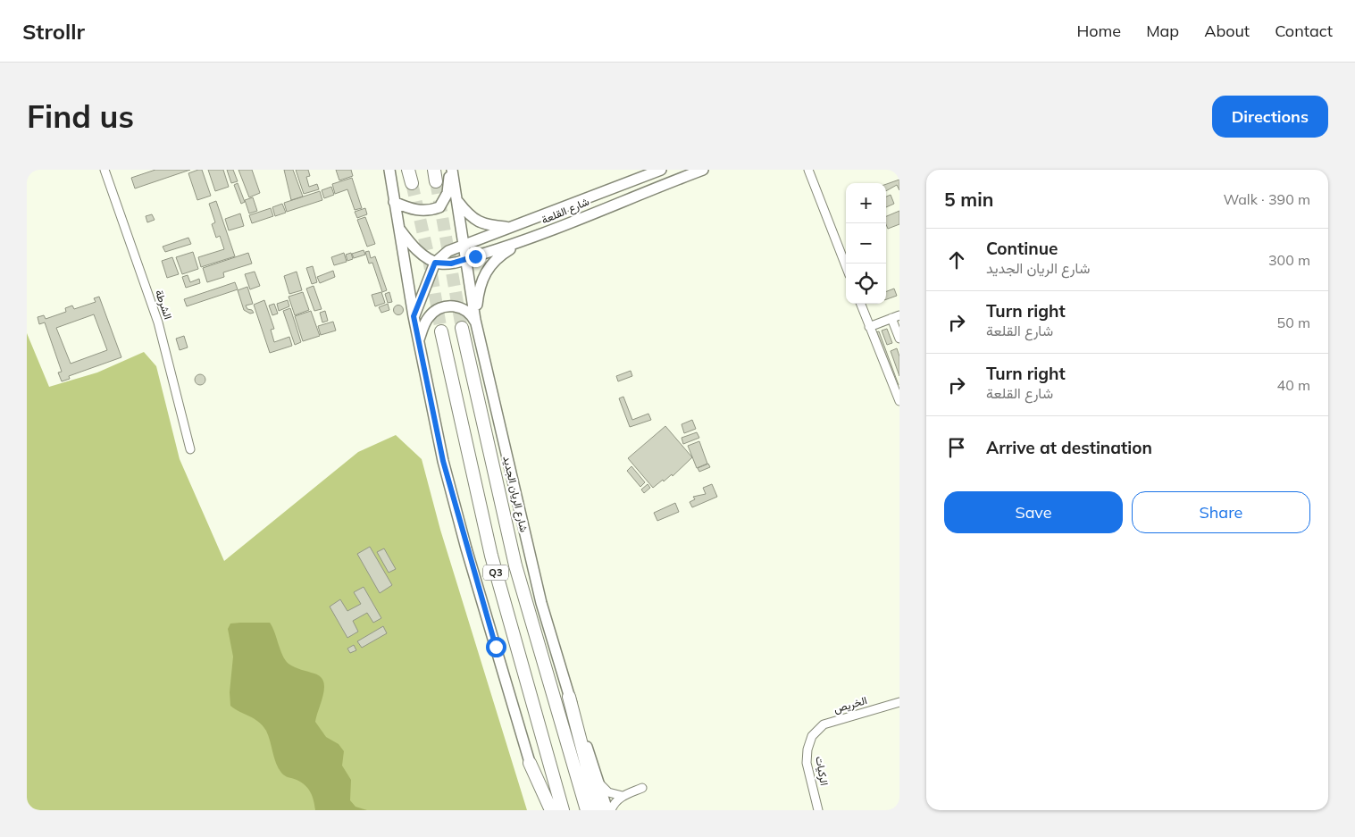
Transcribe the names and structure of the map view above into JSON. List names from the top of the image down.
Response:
{
  "streets": {
    "highway": ["شارع الريان الجديد", "Q3"],
    "main road": ["شارع القلعة"],
    "street": ["الشرطة", "الخريص", "الركيات"]
  },
  "crossings": [
    ["شارع القلعة", "شارع الريان الجديد"],
    ["الخريص", "الركيات"]
  ],
  "page": {
    "header": "Strollr",
    "nav": [
      "Home",
      "Map",
      "About",
      "Contact"
    ],
    "buttons": [
      "Directions",
      ["Save", "Share"]
    ],
    "title": "Find us",
    "heading": ["5 min", "Walk · 390 m"],
    "map_buttons": ["+", "−"],
    "list": [
      ["Continue", "شارع الريان الجديد", "300 m"],
      ["Turn right", "شارع القلعة", "50 m"],
      ["Turn right", "شارع القلعة", "40 m"],
      "Arrive at destination"
    ]
  }
}
